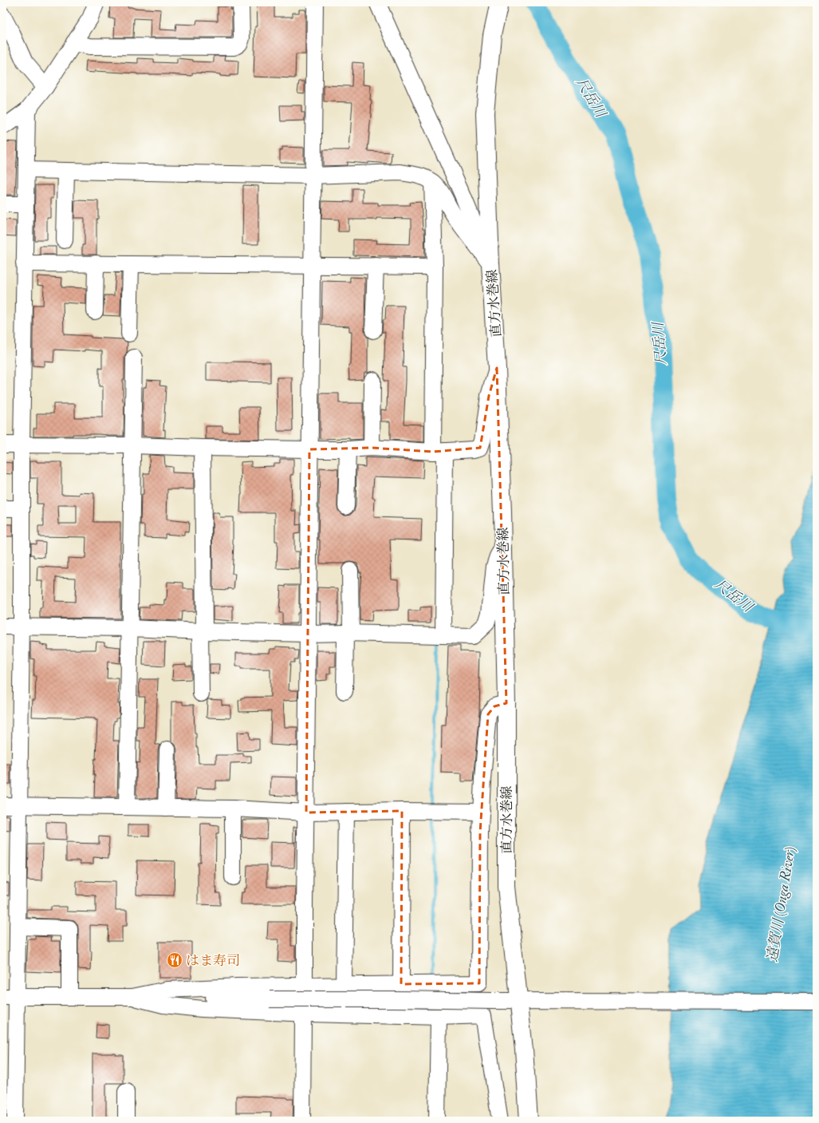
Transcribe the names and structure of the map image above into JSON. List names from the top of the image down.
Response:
{
  "streets": {
    "main road": ["直方水巻線"]
  },
  "water": ["尺岳川", "遠賀川 (Onga River)"],
  "places": {
    "restaurant": ["はま寿司"]
  }
}
